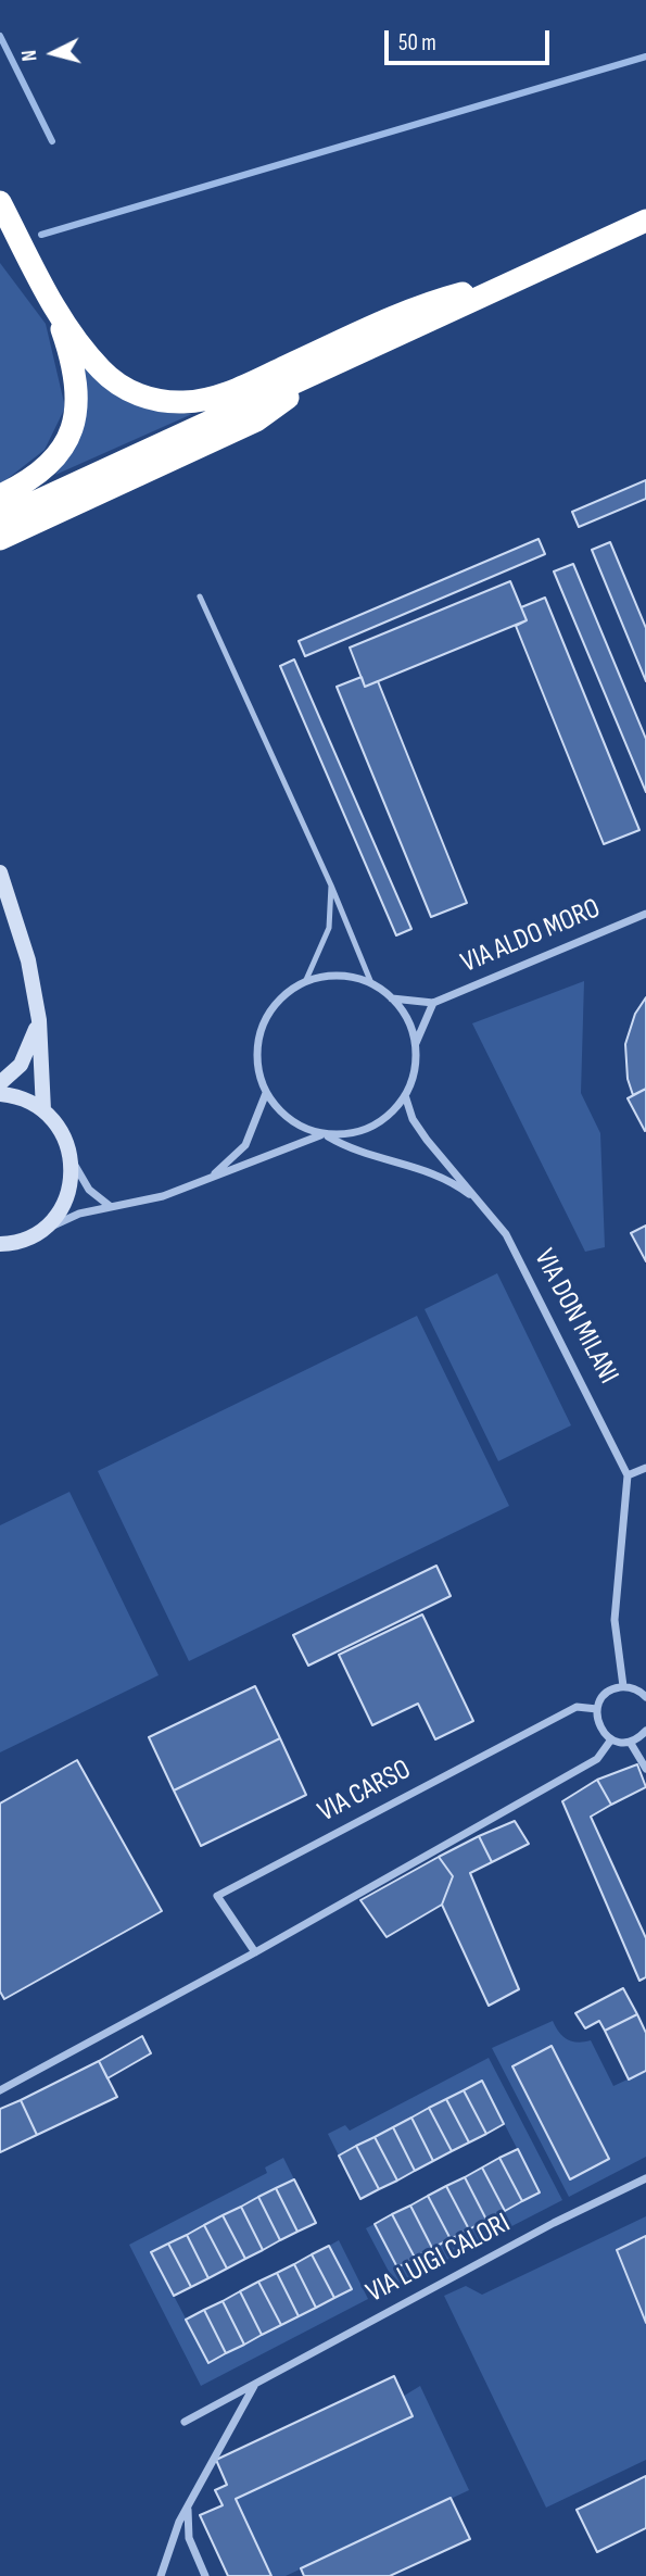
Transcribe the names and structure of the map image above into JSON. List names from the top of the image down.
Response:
{
  "streets": {
    "street": [
      "VIA ALDO MORO",
      "VIA DON MILANI",
      "VIA CARSO",
      "VIA LUIGI CALORI"
    ]
  },
  "crossings": [
    ["VIA ALDO MORO", "VIA DON MILANI"]
  ],
  "scale_bar": "50 m",
  "north": "left"
}
